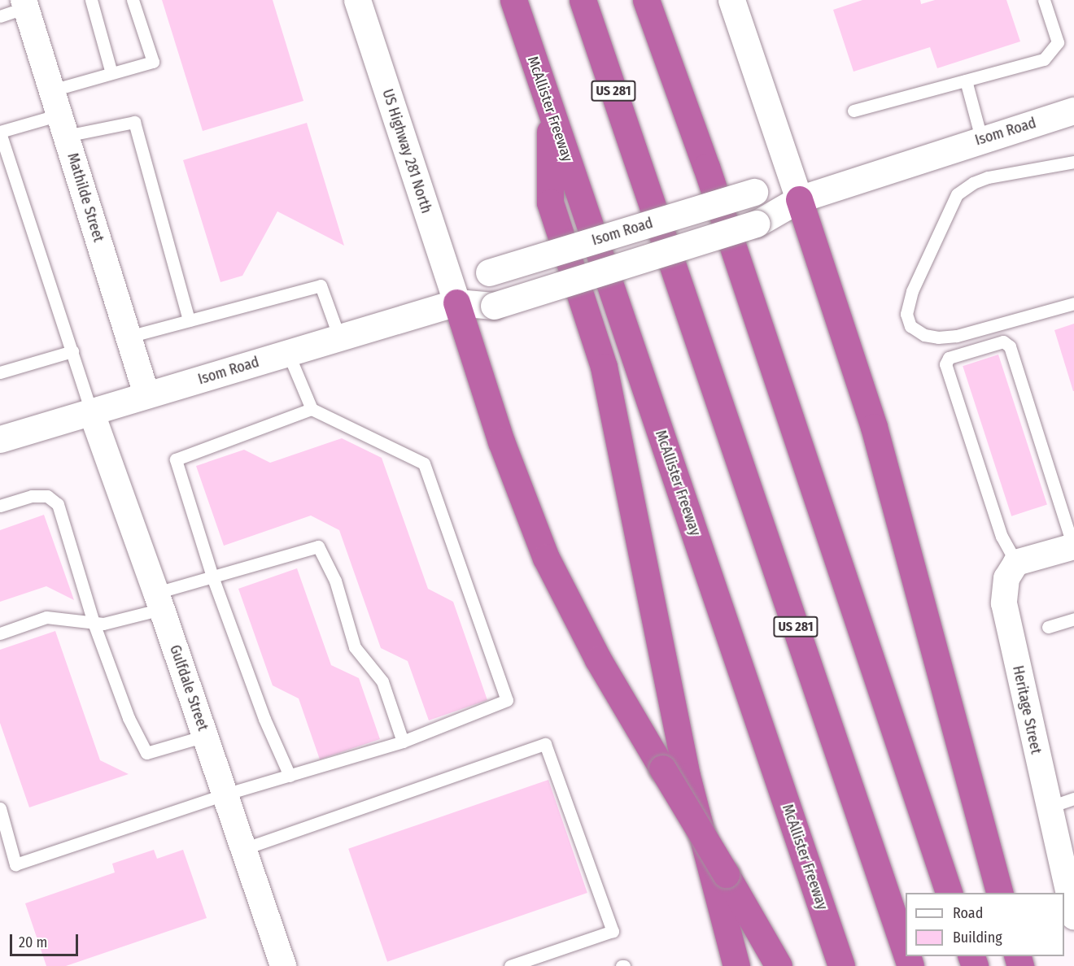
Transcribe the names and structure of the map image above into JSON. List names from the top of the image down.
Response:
{
  "streets": {
    "highway": ["US 281", "McAllister Freeway"],
    "street": [
      "Isom Road",
      "US Highway 281 North",
      "Mathilde Street",
      "Gulfdale Street",
      "Heritage Street"
    ]
  },
  "crossings": [
    ["Isom Road", "US Highway 281 North"],
    ["Isom Road", "Mathilde Street"],
    ["Isom Road", "Gulfdale Street"]
  ],
  "legend": ["Road", "Building"],
  "scale_bar": "20 m"
}
